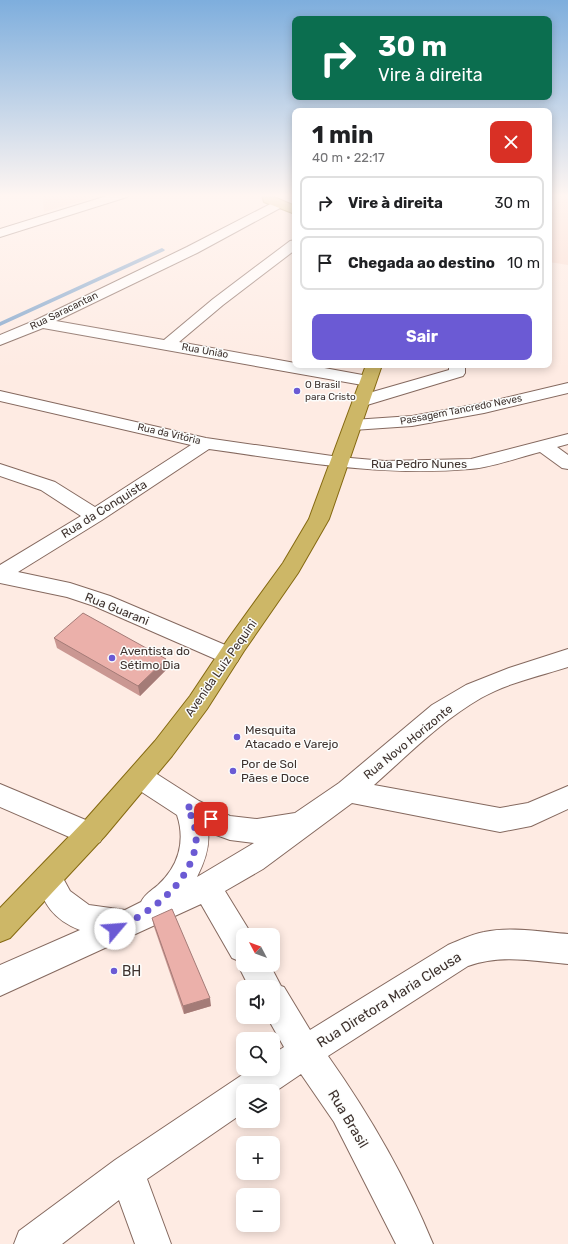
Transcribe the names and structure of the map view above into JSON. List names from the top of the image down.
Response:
{
  "streets": {
    "main road": ["Avenida Luiz Pequini"],
    "street": [
      "Rua Saracantan",
      "Rua União",
      "Passagem Tancredo Neves",
      "Rua da Vitória",
      "Rua Pedro Nunes",
      "Rua da Conquista",
      "Rua Guarani",
      "Rua Novo Horizonte",
      "Rua Diretora Maria Cleusa",
      "Rua Brasil"
    ]
  },
  "crossings": [
    ["Rua Saracantan", "Rua União"],
    ["Rua União", "Avenida Luiz Pequini"],
    ["Passagem Tancredo Neves", "Avenida Luiz Pequini"],
    ["Rua da Vitória", "Rua Pedro Nunes"],
    ["Rua da Vitória", "Rua da Conquista"],
    ["Rua da Vitória", "Avenida Luiz Pequini"],
    ["Rua Pedro Nunes", "Avenida Luiz Pequini"],
    ["Rua da Conquista", "Rua Guarani"],
    ["Rua Guarani", "Avenida Luiz Pequini"],
    ["Avenida Luiz Pequini", "Rua Novo Horizonte"],
    ["Rua Diretora Maria Cleusa", "Rua Brasil"]
  ],
  "places": [
    "O Brasil para Cristo",
    "Aventista do Sétimo Dia",
    "Mesquita Atacado e Varejo",
    "Por de Sol Pães e Doce",
    "BH"
  ],
  "north": "top left",
  "page": {
    "turn": ["30 m", "Vire à direita"],
    "heading": ["1 min", "40 m · 22:17"],
    "list": [
      {
        "name": "Vire à direita",
        "value": "30 m"
      },
      {
        "name": "Chegada ao destino",
        "value": "10 m"
      }
    ],
    "buttons": "Sair",
    "map_buttons": ["+", "−"]
  }
}
